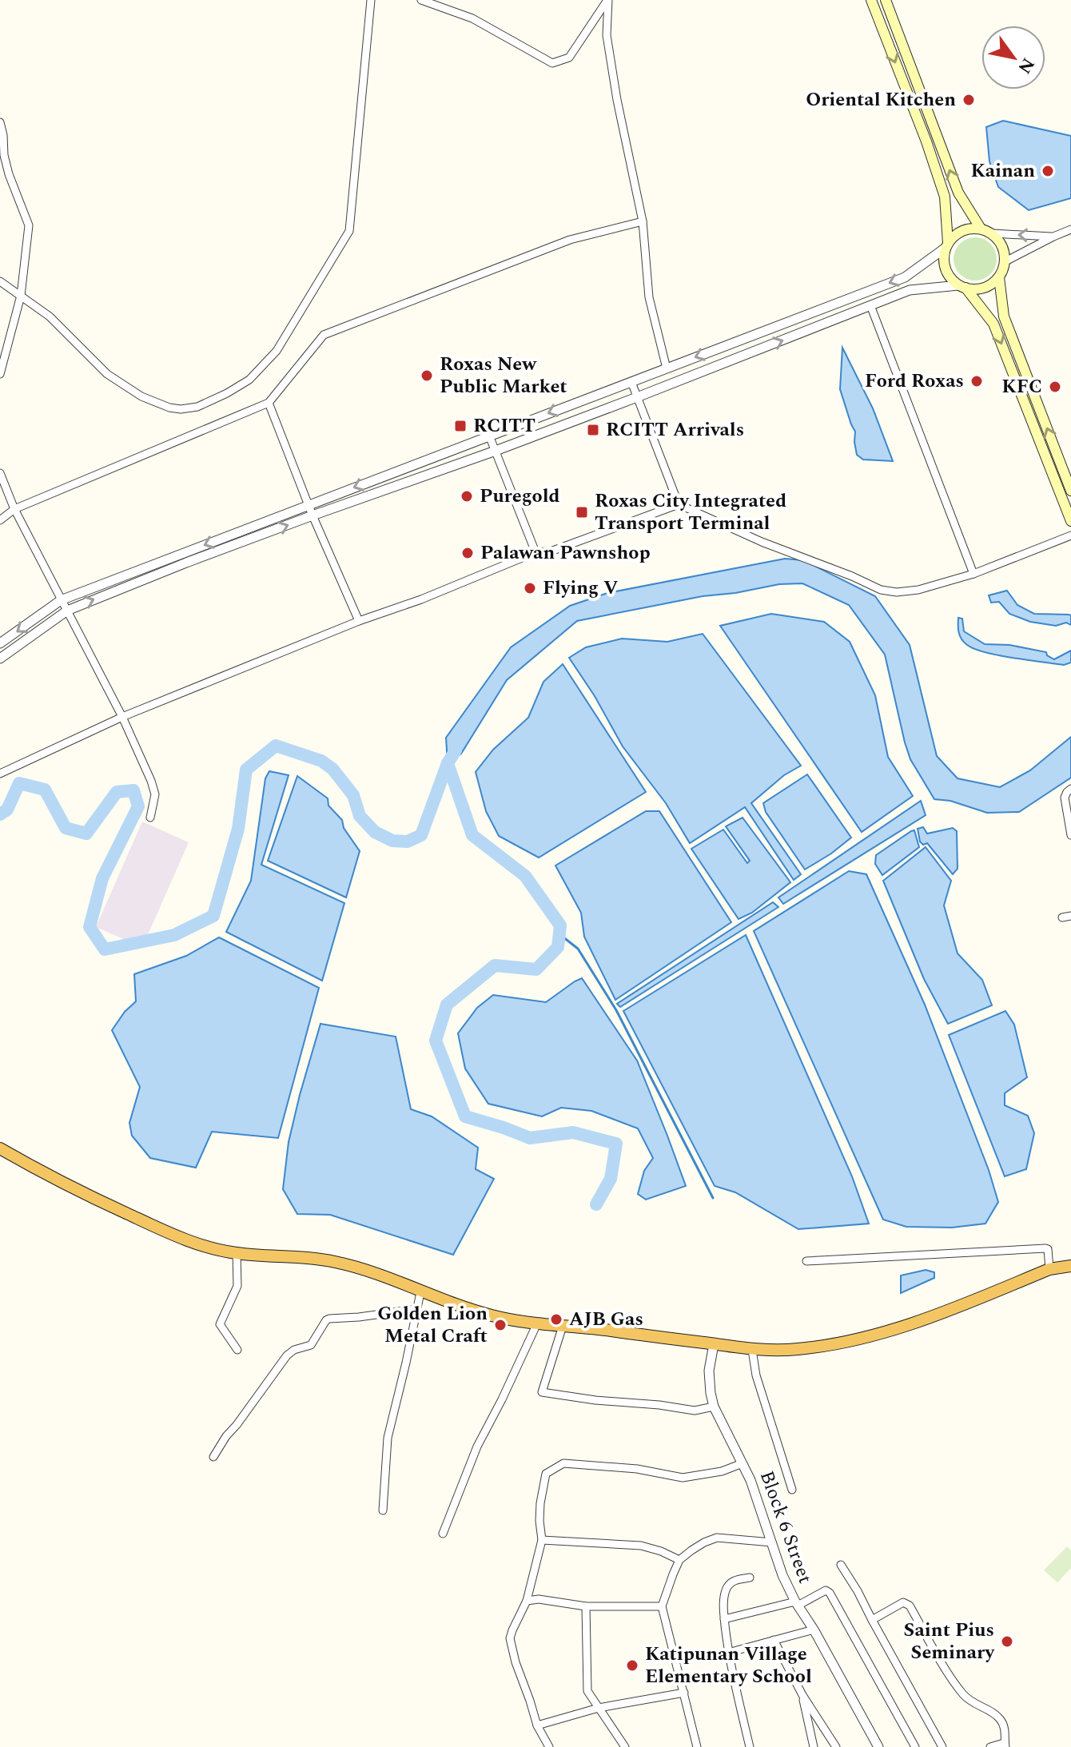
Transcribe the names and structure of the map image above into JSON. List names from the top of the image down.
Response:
{
  "streets": {
    "street": ["Block 6 Street"]
  },
  "places": {
    "other": [
      "Oriental Kitchen",
      "Kainan",
      "Roxas New Public Market",
      "Ford Roxas",
      "KFC",
      "Puregold",
      "Palawan Pawnshop",
      "Flying V",
      "AJB Gas",
      "Golden Lion Metal Craft",
      "Saint Pius Seminary",
      "Katipunan Village Elementary School"
    ],
    "transit": ["RCITT", "RCITT Arrivals", "Roxas City Integrated Transport Terminal"]
  },
  "north": "bottom right"
}
